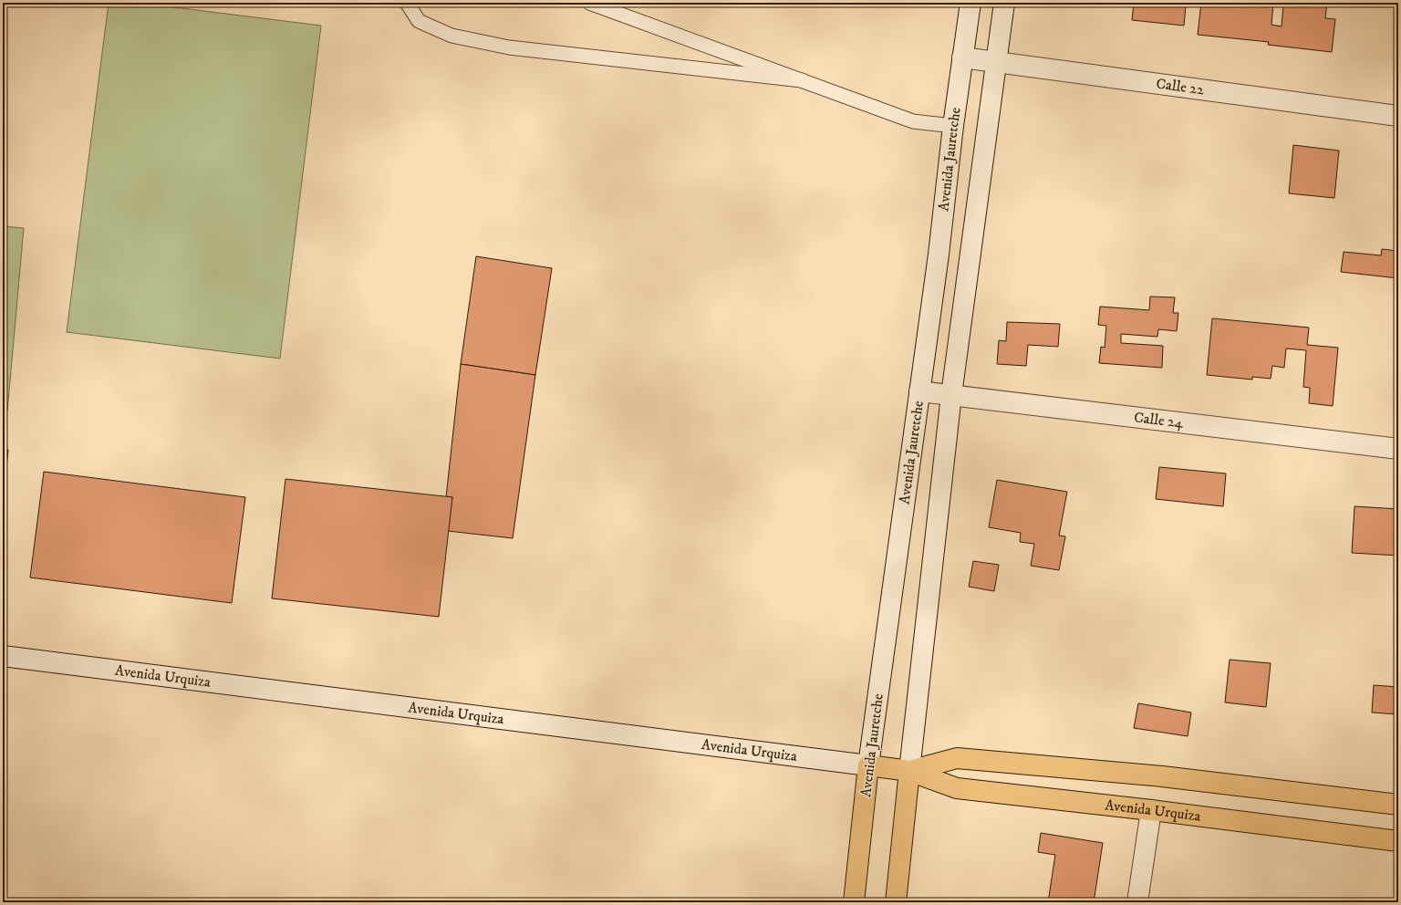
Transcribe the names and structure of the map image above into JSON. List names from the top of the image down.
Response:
{
  "streets": {
    "main road": [
      "Calle 22",
      "Avenida Jauretche",
      "Calle 24",
      "Avenida Urquiza"
    ]
  },
  "crossings": [
    ["Calle 22", "Avenida Jauretche"],
    ["Avenida Jauretche", "Calle 24"],
    ["Avenida Jauretche", "Avenida Urquiza"]
  ]
}
